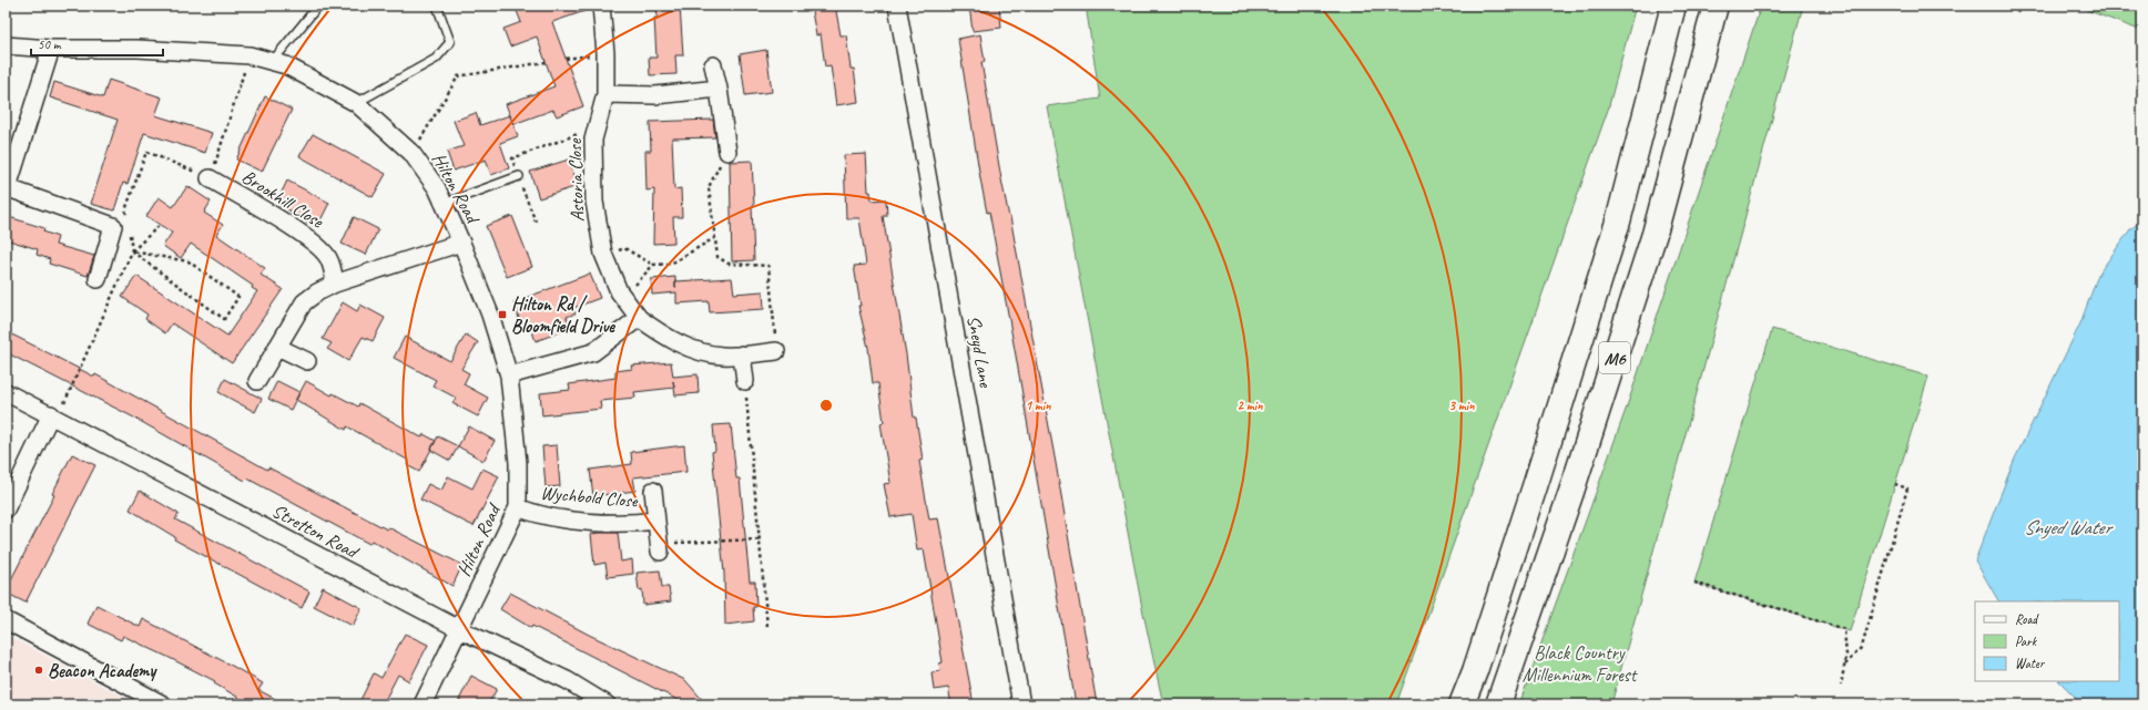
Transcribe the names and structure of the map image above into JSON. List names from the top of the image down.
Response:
{
  "streets": {
    "highway": ["M6"],
    "street": [
      "Astoria Close",
      "Hilton Road",
      "Brookhill Close",
      "Sneyd Lane",
      "Wychbold Close",
      "Stretton Road"
    ]
  },
  "crossings": [
    ["Hilton Road", "Wychbold Close"],
    ["Hilton Road", "Stretton Road"]
  ],
  "water": ["Snyed Water"],
  "parks": ["Black Country Millennium Forest"],
  "places": {
    "transit": ["Hilton Rd / Bloomfield Drive"],
    "other": ["Beacon Academy"]
  },
  "legend": ["Road", "Park", "Water"],
  "scale_bar": "50 m",
  "rings": ["1 min", "2 min", "3 min"]
}
